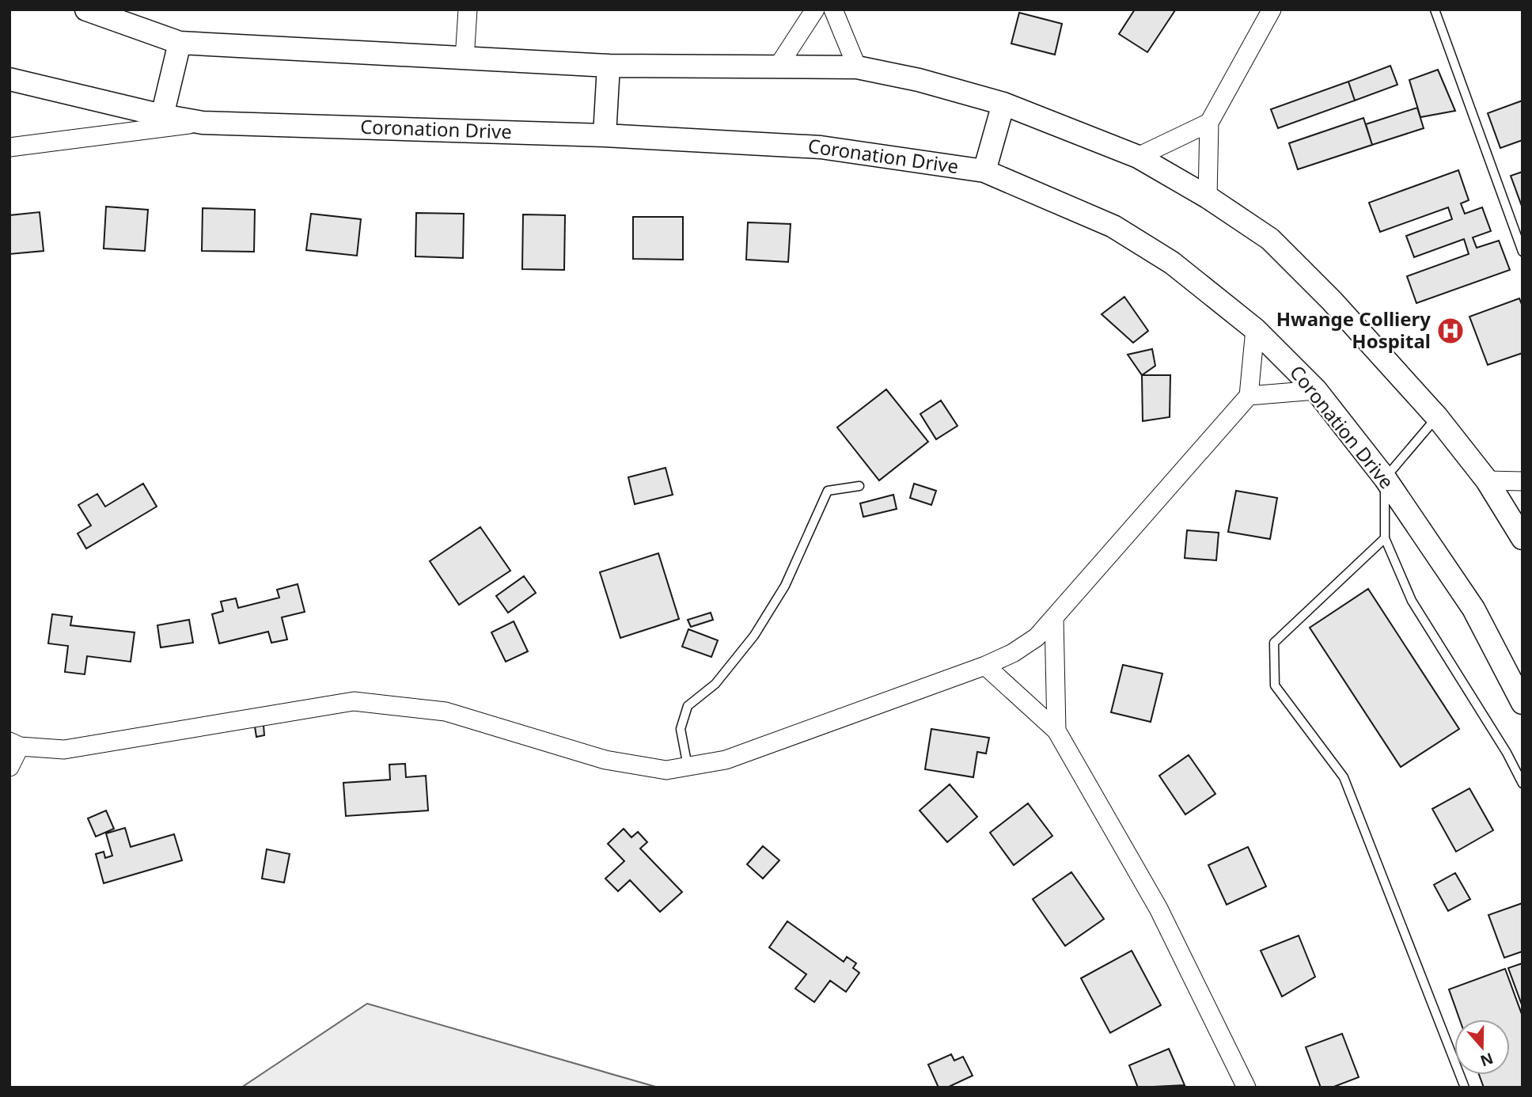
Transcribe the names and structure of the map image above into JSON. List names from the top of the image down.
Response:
{
  "streets": {
    "street": ["Coronation Drive"]
  },
  "places": {
    "hospital": ["Hwange Colliery Hospital"]
  },
  "north": "bottom"
}
